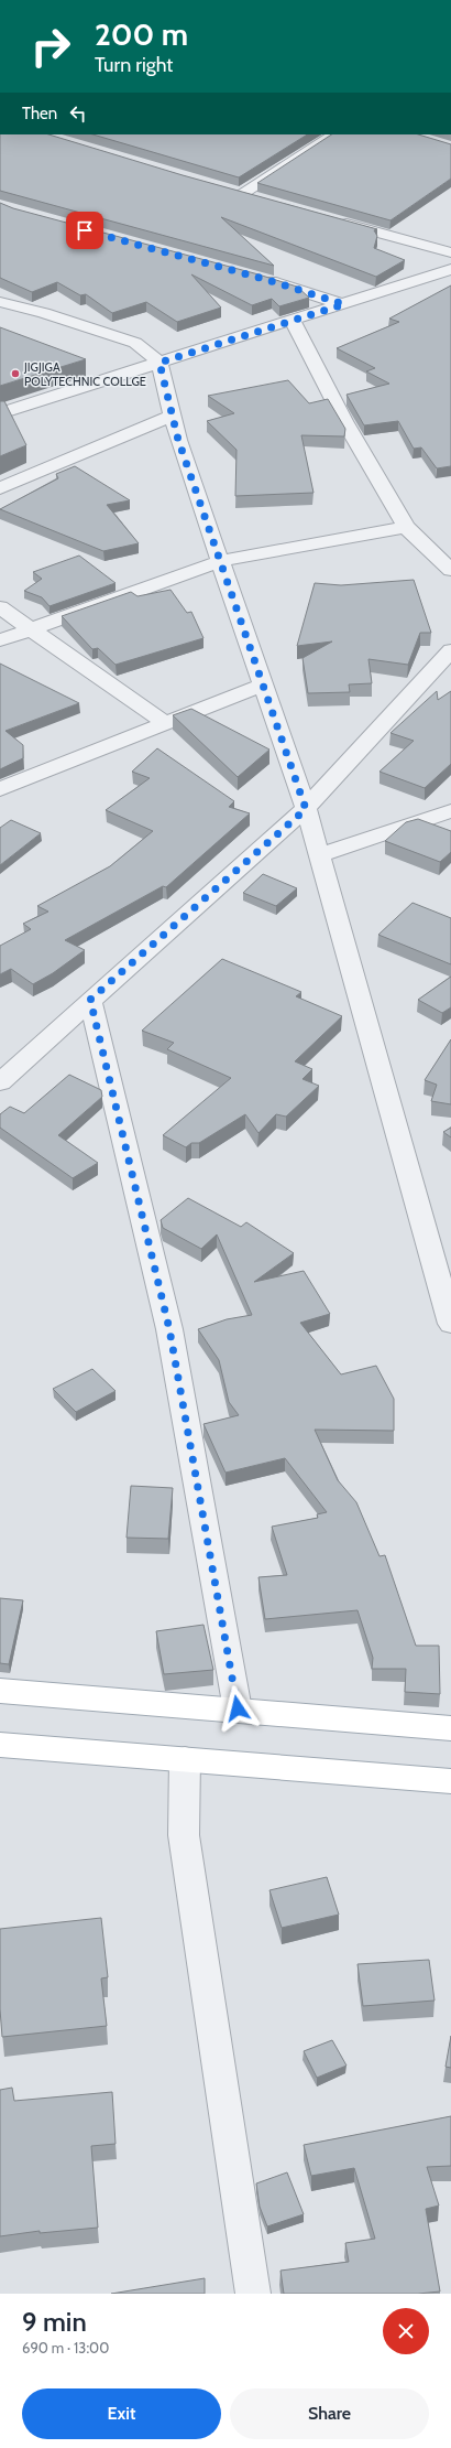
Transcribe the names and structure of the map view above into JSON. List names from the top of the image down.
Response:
{
  "places": ["JIGJIGA POLYTECHNIC COLLGE"],
  "page": {
    "turn": ["200 m", "Turn right"],
    "then": "Then",
    "heading": ["9 min", "690 m · 13:00"],
    "buttons": ["Exit", "Share"]
  }
}
